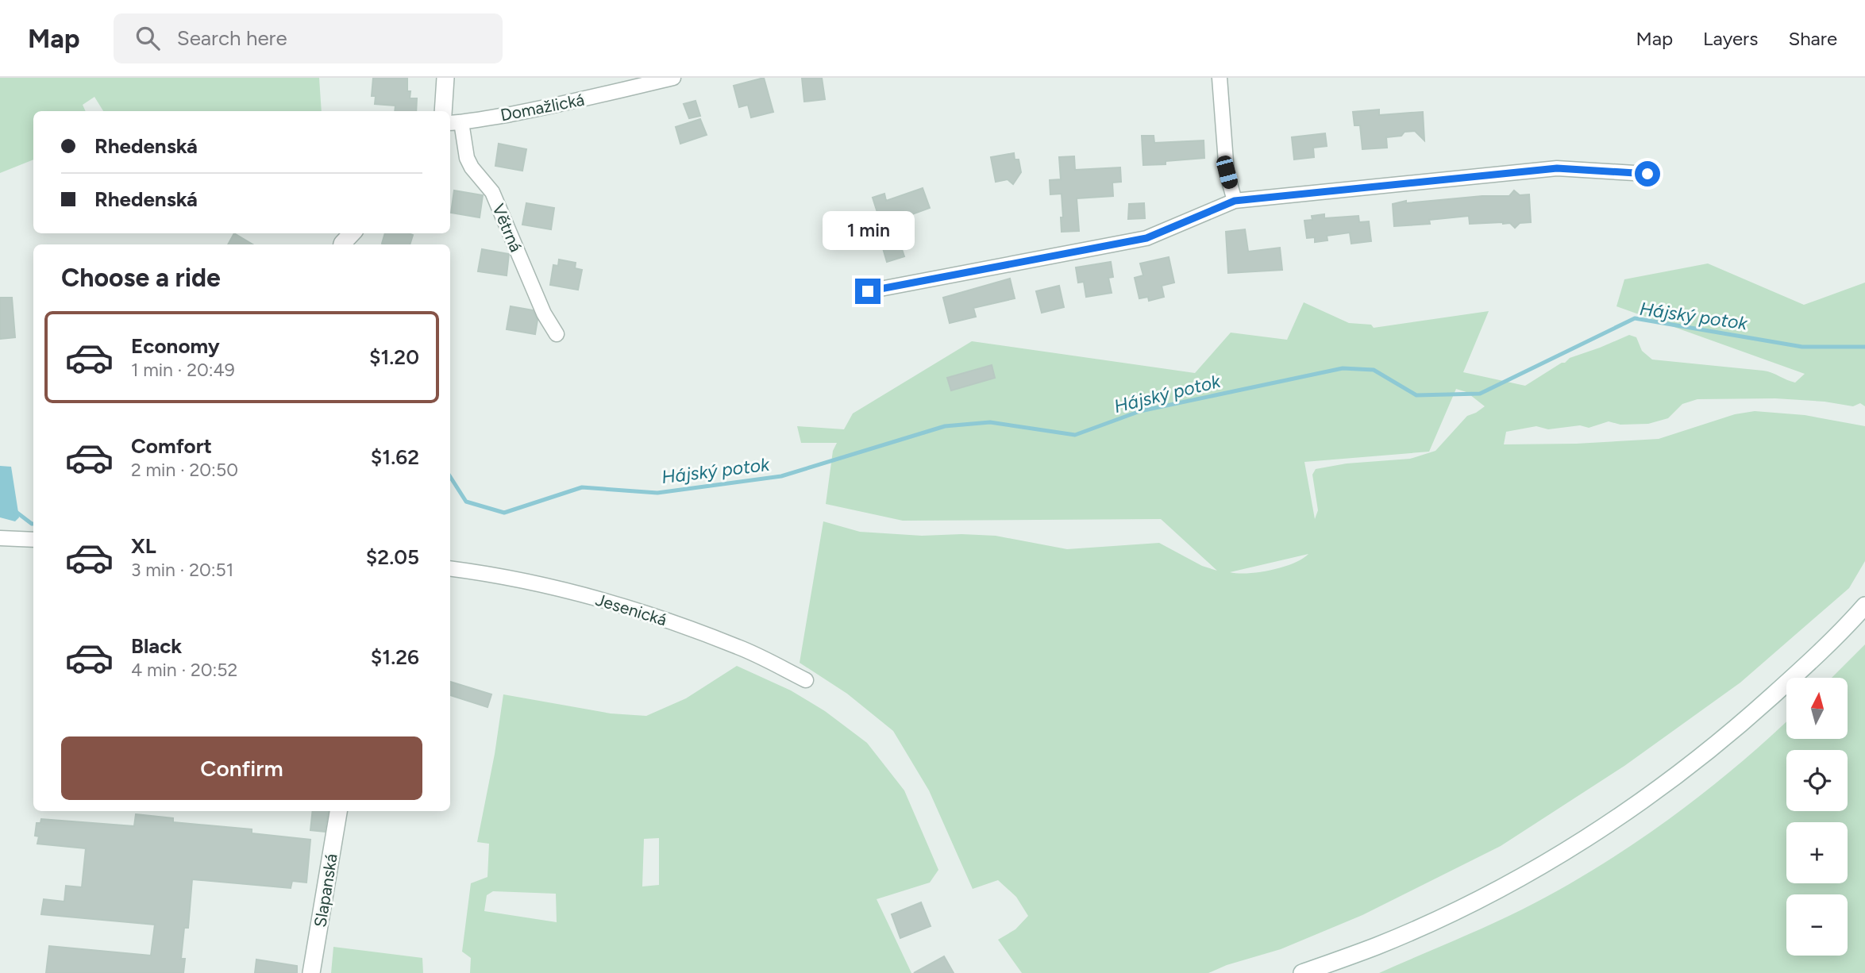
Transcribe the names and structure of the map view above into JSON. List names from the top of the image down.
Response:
{
  "streets": {
    "main road": ["Slapanská"],
    "street": ["Domažlická", "Větrná", "Jesenická"]
  },
  "crossings": [
    ["Domažlická", "Větrná"]
  ],
  "water": ["Hájský potok"],
  "north": "top",
  "page": {
    "header": "Map",
    "search": "Search here",
    "nav": ["Map", "Layers", "Share"],
    "banner": ["Rhedenská", "Rhedenská"],
    "bubble": "1 min",
    "heading": "Choose a ride",
    "list": [
      {
        "name": "Economy",
        "note": "1 min · 20:49",
        "value": "$1.20"
      },
      {
        "name": "Comfort",
        "note": "2 min · 20:50",
        "value": "$1.62"
      },
      {
        "name": "XL",
        "note": "3 min · 20:51",
        "value": "$2.05"
      },
      {
        "name": "Black",
        "note": "4 min · 20:52",
        "value": "$1.26"
      }
    ],
    "map_buttons": ["+", "−"],
    "buttons": "Confirm"
  }
}
